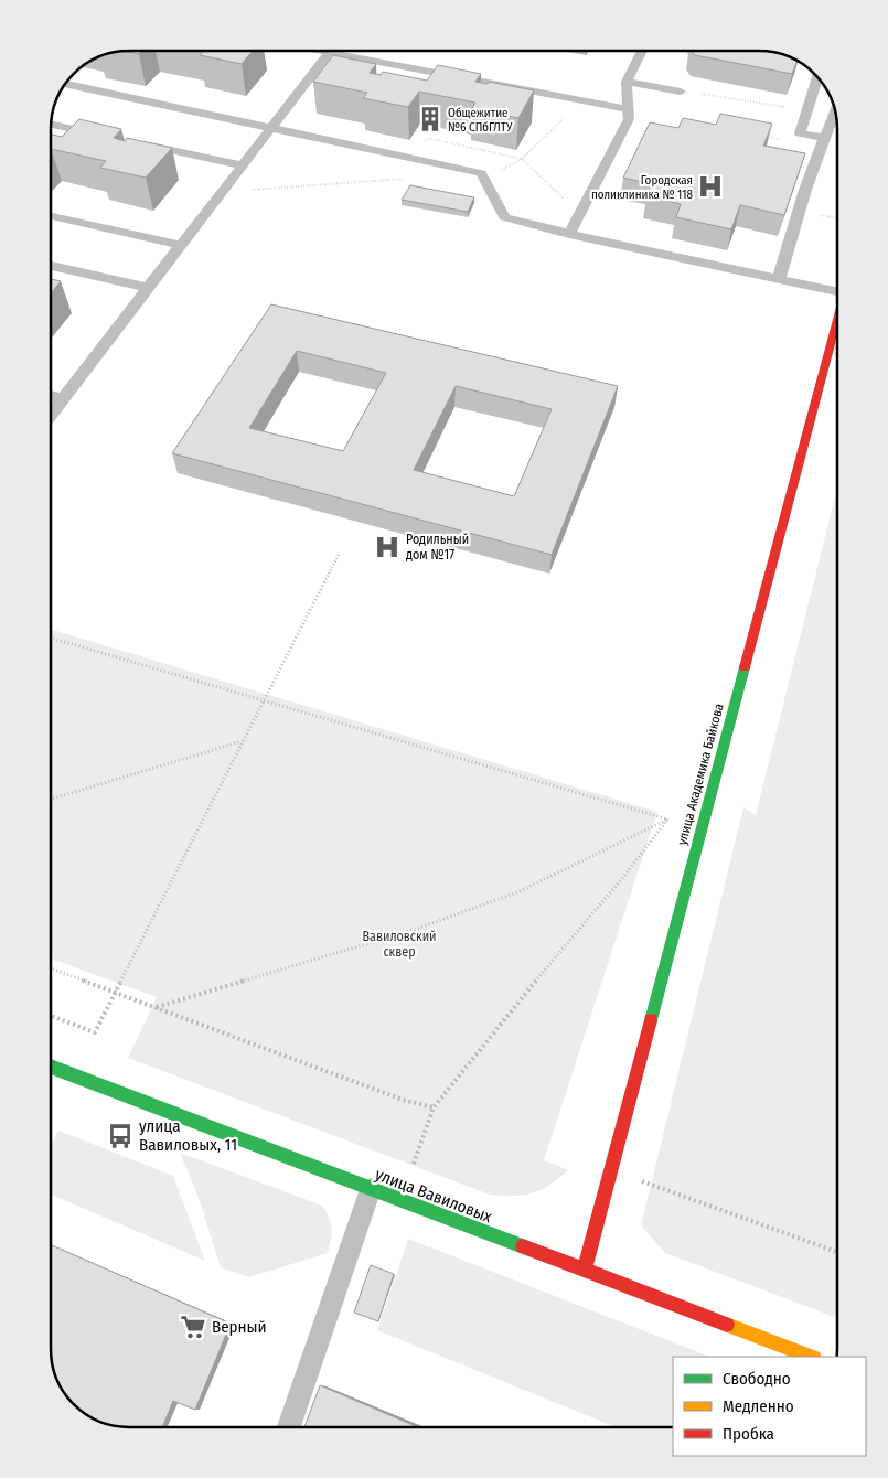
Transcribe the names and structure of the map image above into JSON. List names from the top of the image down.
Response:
{
  "streets": {
    "street": ["улица Академика Байкова", "улица Вавиловых"]
  },
  "crossings": [
    ["улица Академика Байкова", "улица Вавиловых"]
  ],
  "parks": ["Вавиловский сквер"],
  "places": {
    "building": ["Общежитие №6 СПбГЛТУ"],
    "hospital": ["Городская поликлиника № 118", "Родильный дом №17"],
    "bus stop": ["улица Вавиловых, 11"],
    "supermarket": ["Верный"]
  },
  "legend": ["Свободно", "Медленно", "Пробка"]
}
